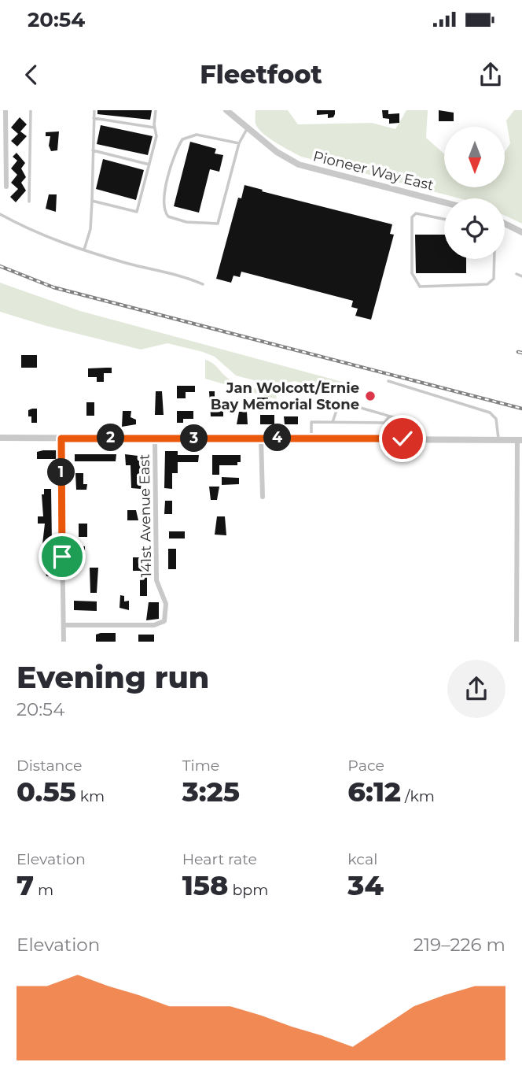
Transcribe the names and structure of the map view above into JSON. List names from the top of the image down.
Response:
{
  "streets": {
    "street": ["Pioneer Way East", "141st Avenue East"]
  },
  "places": ["Jan Wolcott/Ernie Bay Memorial Stone"],
  "north": "bottom",
  "page": {
    "status": "20:54",
    "header": "Fleetfoot",
    "pins": [
      "2",
      "4",
      "3",
      "1"
    ],
    "heading": ["Evening run", "20:54"],
    "stats": [
      ["Distance", "0.55 km"],
      ["Time", "3:25"],
      ["Pace", "6:12 /km"],
      ["Elevation", "7 m"],
      ["Heart rate", "158 bpm"],
      ["kcal", "34"]
    ],
    "chart": ["Elevation", "219–226 m"]
  }
}
